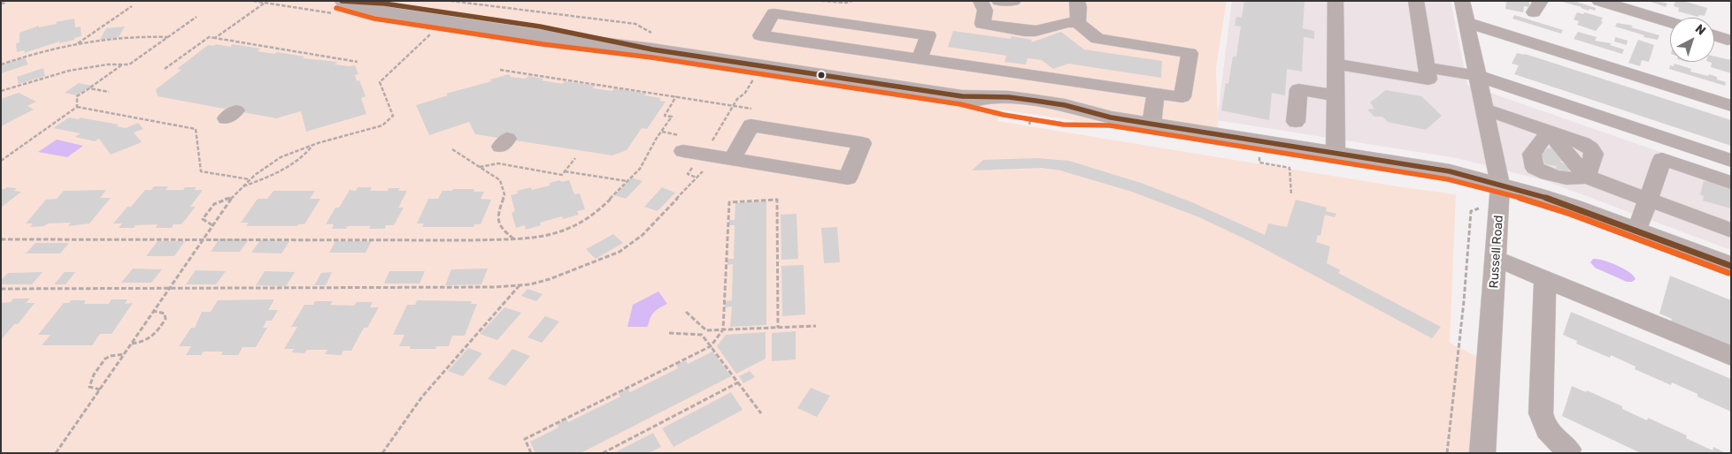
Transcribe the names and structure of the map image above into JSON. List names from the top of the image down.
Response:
{
  "streets": {
    "street": ["Russell Road"]
  },
  "north": "top right"
}
